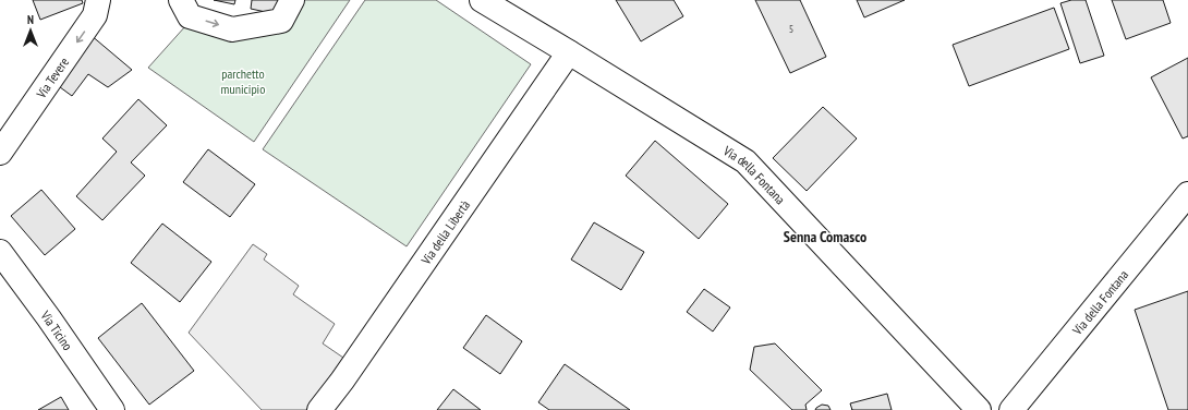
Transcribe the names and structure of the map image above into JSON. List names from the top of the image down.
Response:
{
  "streets": {
    "street": [
      "Via Tevere",
      "Via della Fontana",
      "Via della Libertà",
      "Via Ticino"
    ]
  },
  "crossings": [
    ["Via della Fontana", "Via della Libertà"]
  ],
  "one_way": ["Via Tevere"],
  "districts": ["Senna Comasco"],
  "parks": ["parchetto municipio"],
  "house_numbers": ["5"],
  "north": "top"
}
